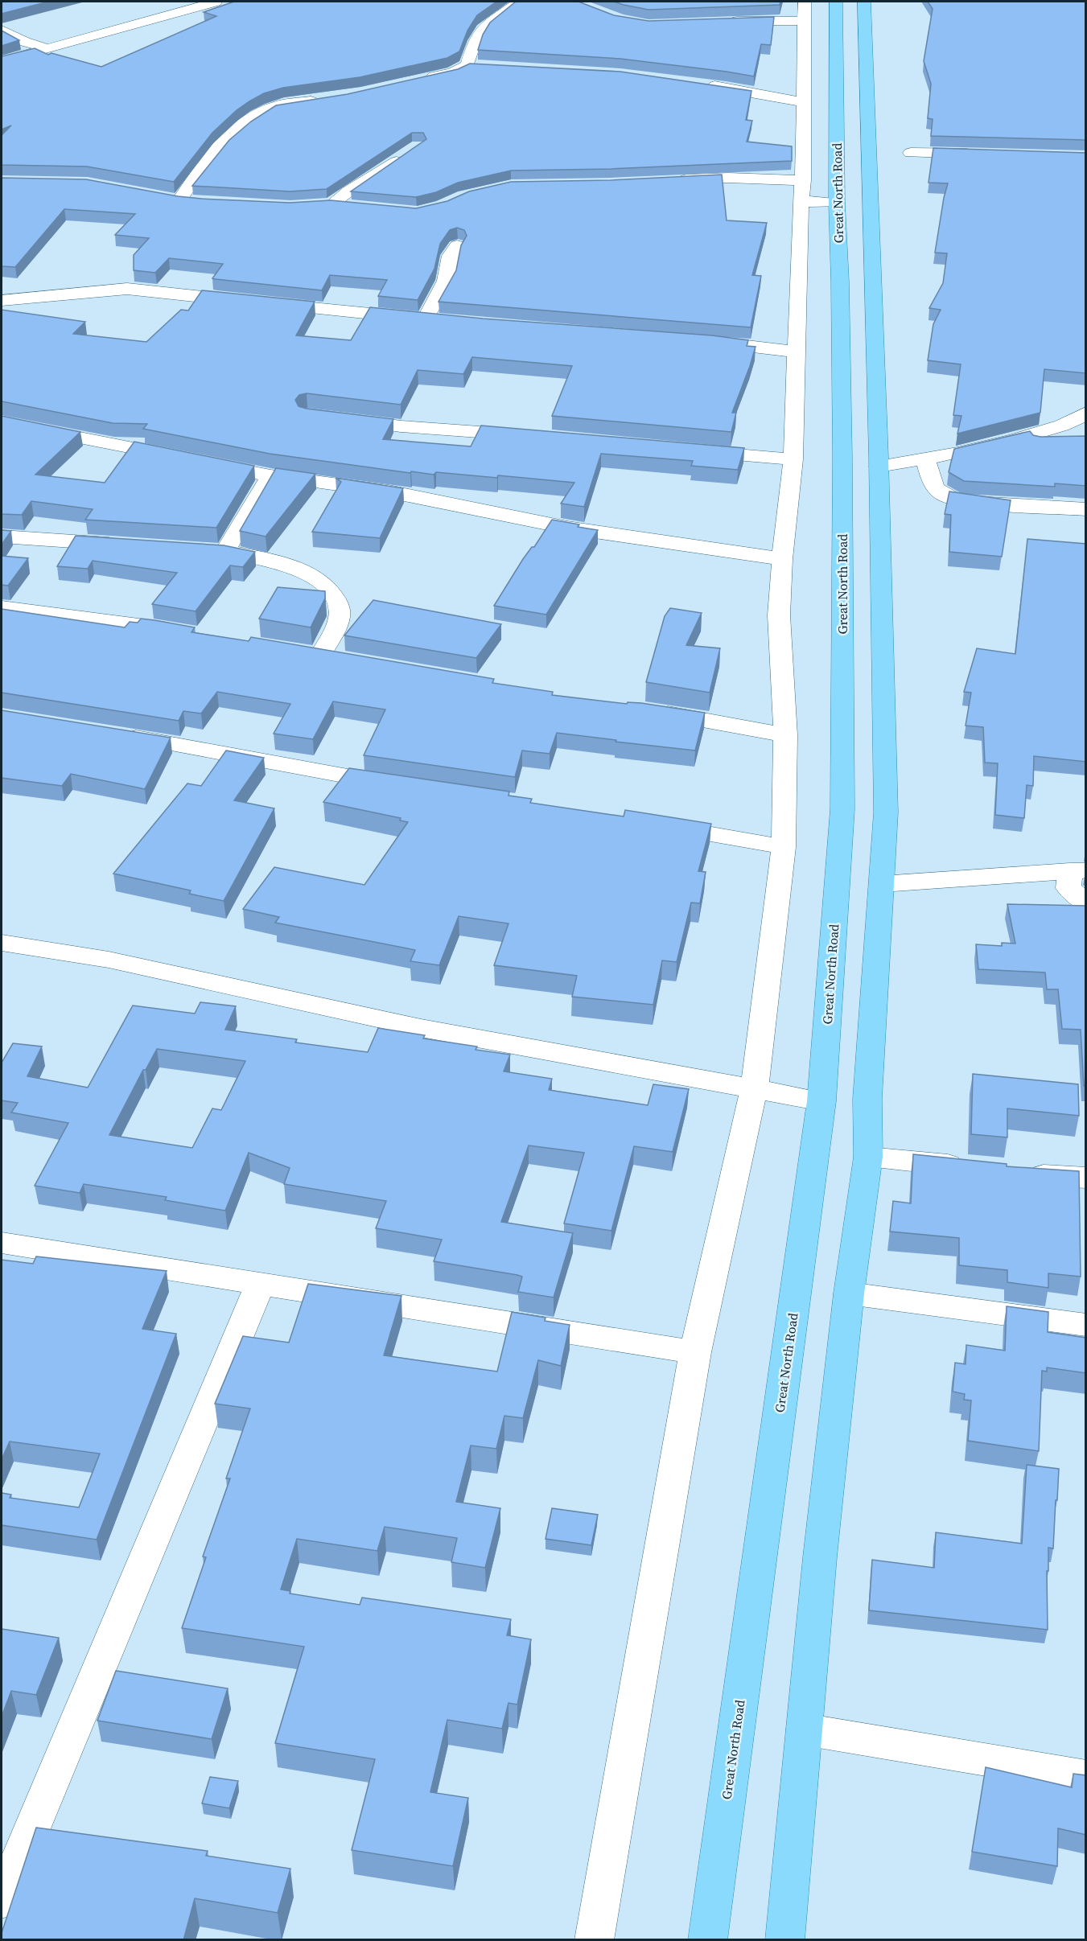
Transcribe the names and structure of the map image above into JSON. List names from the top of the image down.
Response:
{
  "streets": {
    "main road": ["Great North Road"]
  }
}
